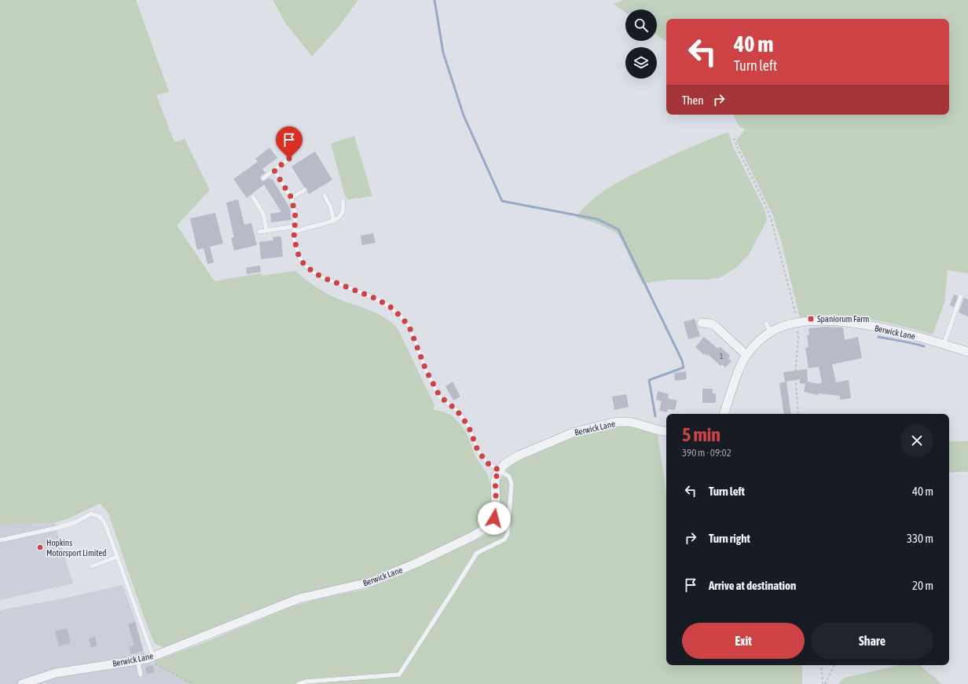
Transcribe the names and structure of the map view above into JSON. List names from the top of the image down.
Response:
{
  "streets": {
    "street": ["Berwick Lane"]
  },
  "places": {
    "transit": ["Spaniorum Farm"],
    "other": ["Hopkins Motorsport Limited"]
  },
  "house_numbers": ["1"],
  "page": {
    "turn": ["40 m", "Turn left"],
    "then": "Then",
    "heading": ["5 min", "390 m · 09:02"],
    "list": [
      {
        "name": "Turn left",
        "value": "40 m"
      },
      {
        "name": "Turn right",
        "value": "330 m"
      },
      {
        "name": "Arrive at destination",
        "value": "20 m"
      }
    ],
    "buttons": ["Exit", "Share"]
  }
}
